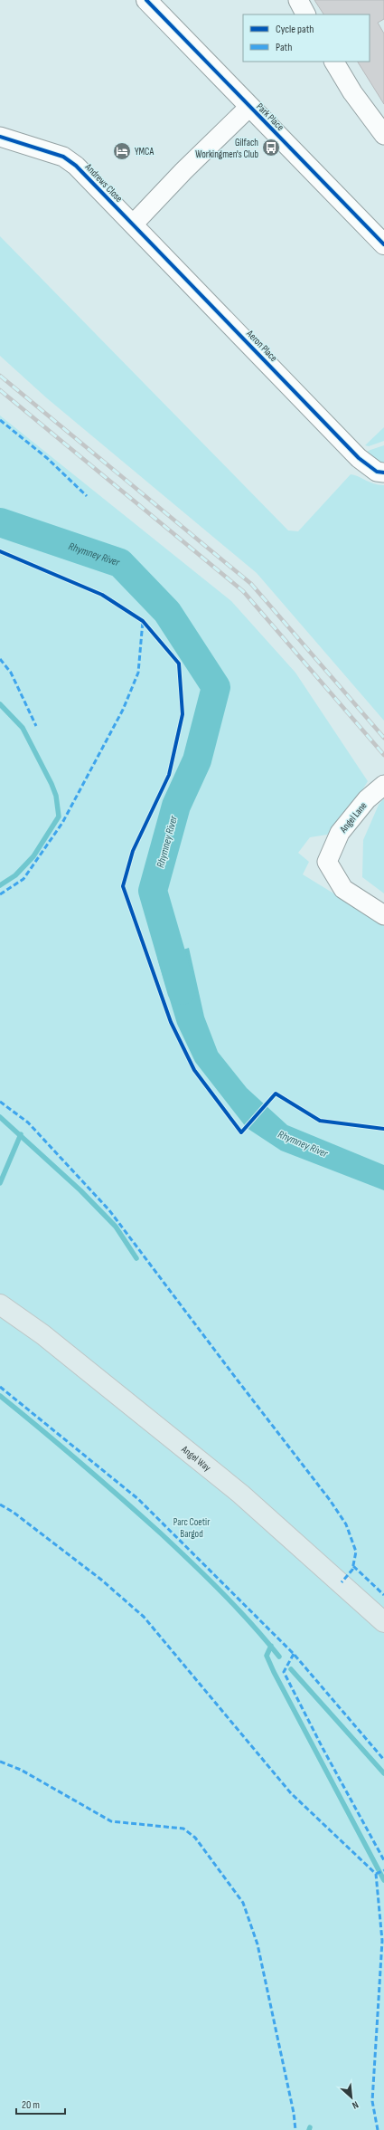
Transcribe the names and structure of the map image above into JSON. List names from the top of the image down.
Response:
{
  "streets": {
    "main road": ["Angel Way"],
    "street": [
      "Park Place",
      "Andrews Close",
      "Aeron Place",
      "Angel Lane"
    ]
  },
  "crossings": [
    ["Andrews Close", "Aeron Place"]
  ],
  "water": ["Rhymney River"],
  "parks": ["Parc Coetir Bargod"],
  "places": {
    "bus stop": ["Gilfach Workingmen's Club"],
    "hotel": ["YMCA"]
  },
  "legend": ["Cycle path", "Path"],
  "scale_bar": "20 m",
  "north": "bottom right"
}
